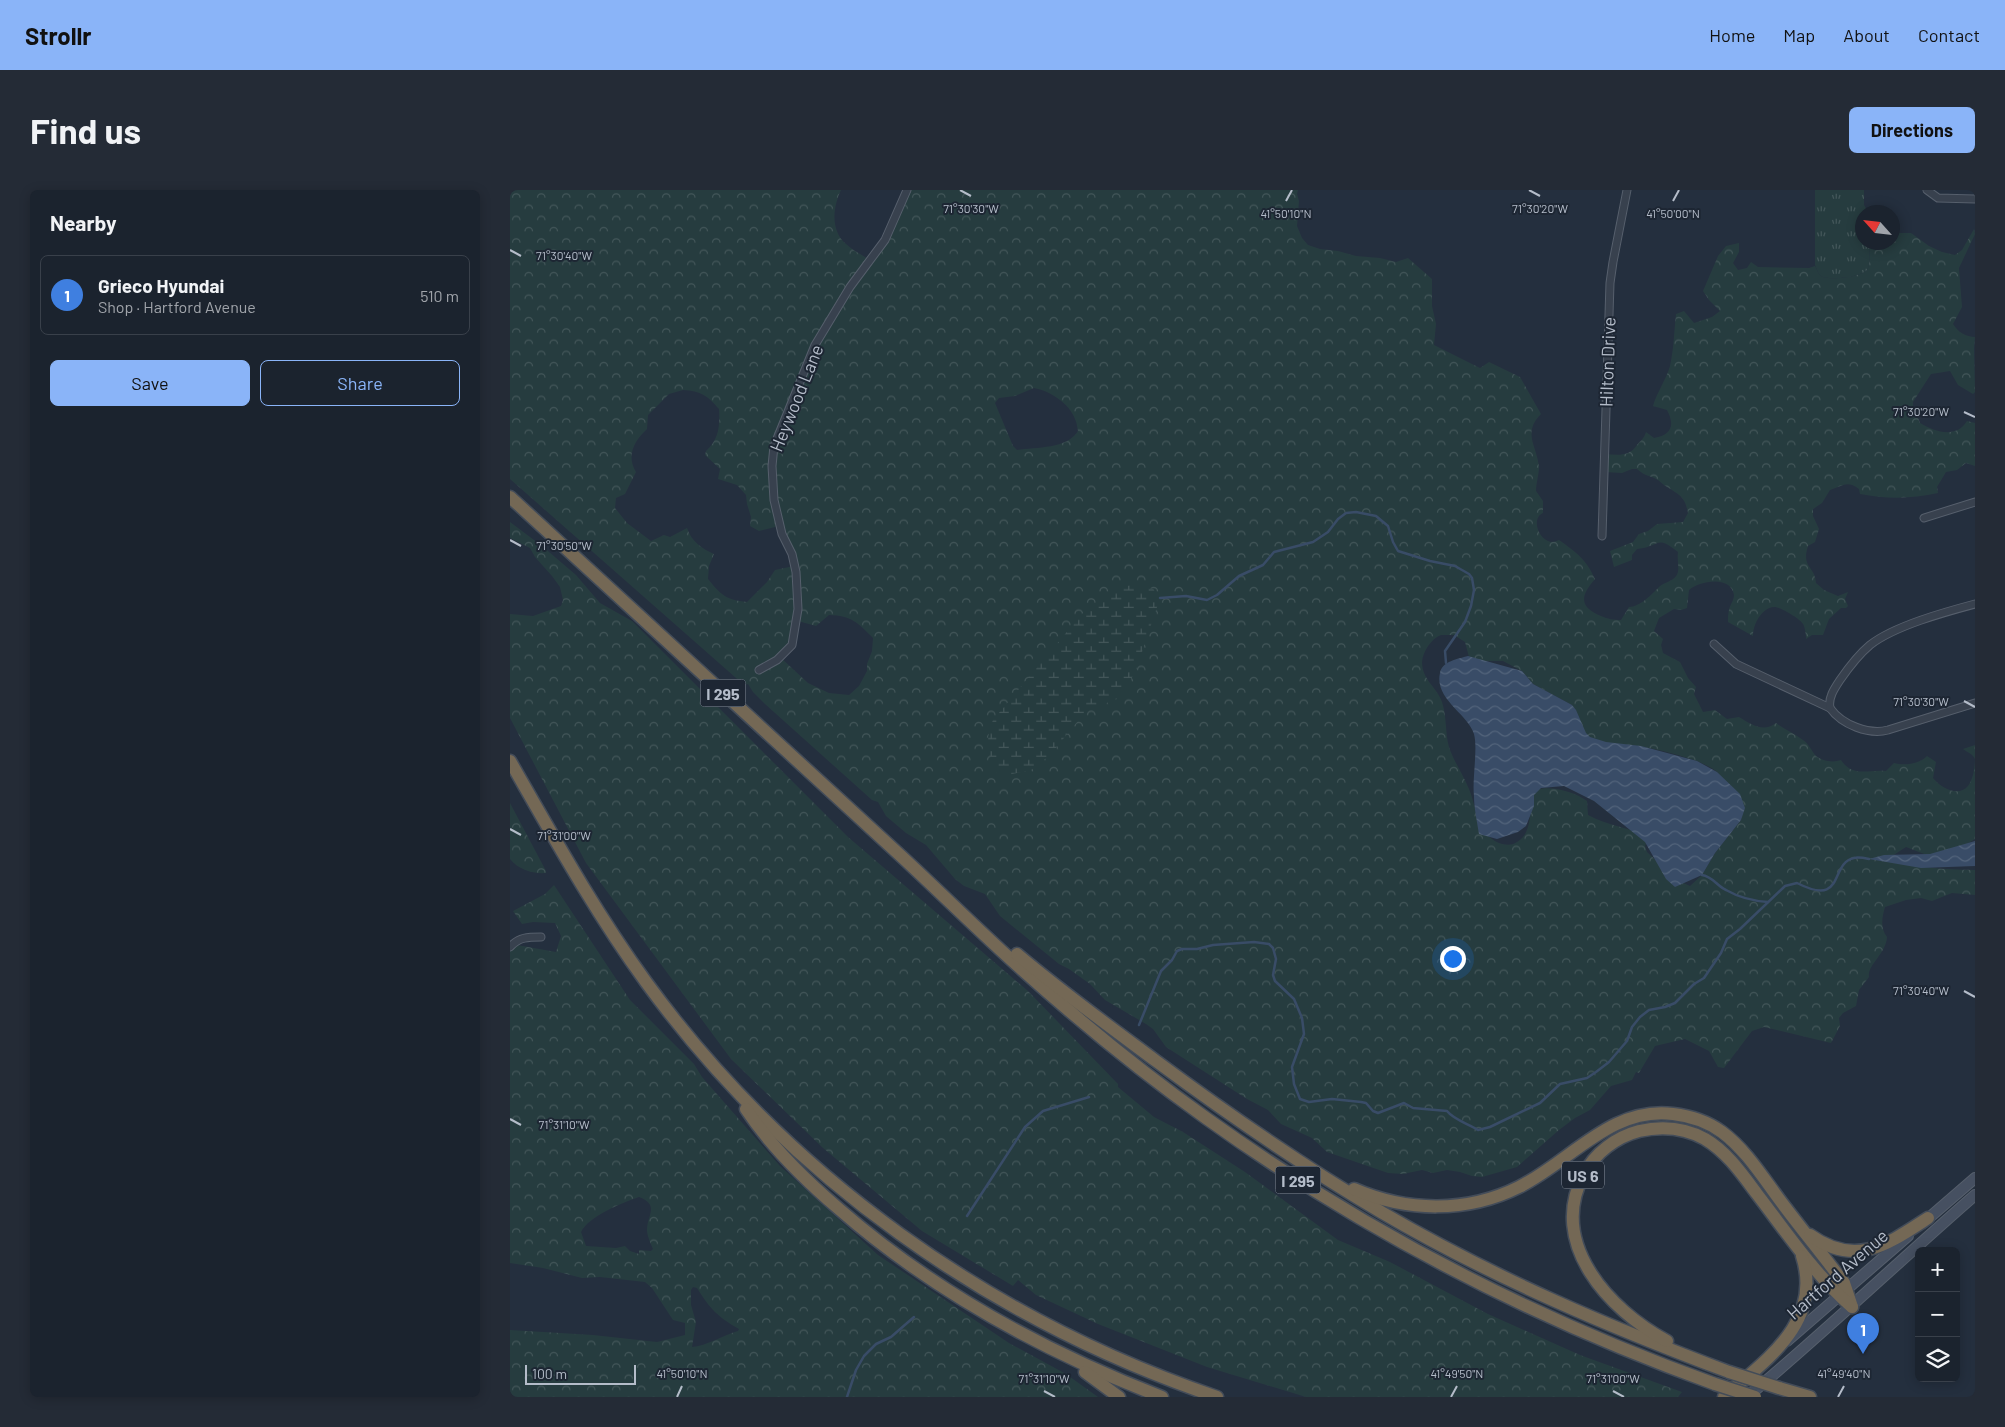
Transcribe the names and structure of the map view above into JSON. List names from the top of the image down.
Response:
{
  "streets": {
    "highway": ["I 295", "US 6", "Hartford Avenue"],
    "street": ["Hilton Drive", "Heywood Lane"]
  },
  "scale_bar": "100 m",
  "north": "top left",
  "page": {
    "header": "Strollr",
    "nav": [
      "Home",
      "Map",
      "About",
      "Contact"
    ],
    "buttons": [
      "Directions",
      ["Save", "Share"]
    ],
    "title": "Find us",
    "heading": "Nearby",
    "list": [
      {
        "mark": "1",
        "name": "Grieco Hyundai",
        "note": "Shop · Hartford Avenue",
        "value": "510 m"
      }
    ],
    "map_buttons": ["+", "−"],
    "pins": "1",
    "scale": "100 m"
  },
  "coordinates": [
    "71°30'30\"W",
    "71°30'20\"W",
    "41°50'10\"N",
    "41°50'00\"N",
    "71°30'40\"W",
    "71°30'50\"W",
    "71°31'00\"W",
    "71°31'10\"W",
    "41°49'50\"N",
    "41°49'40\"N"
  ]
}
